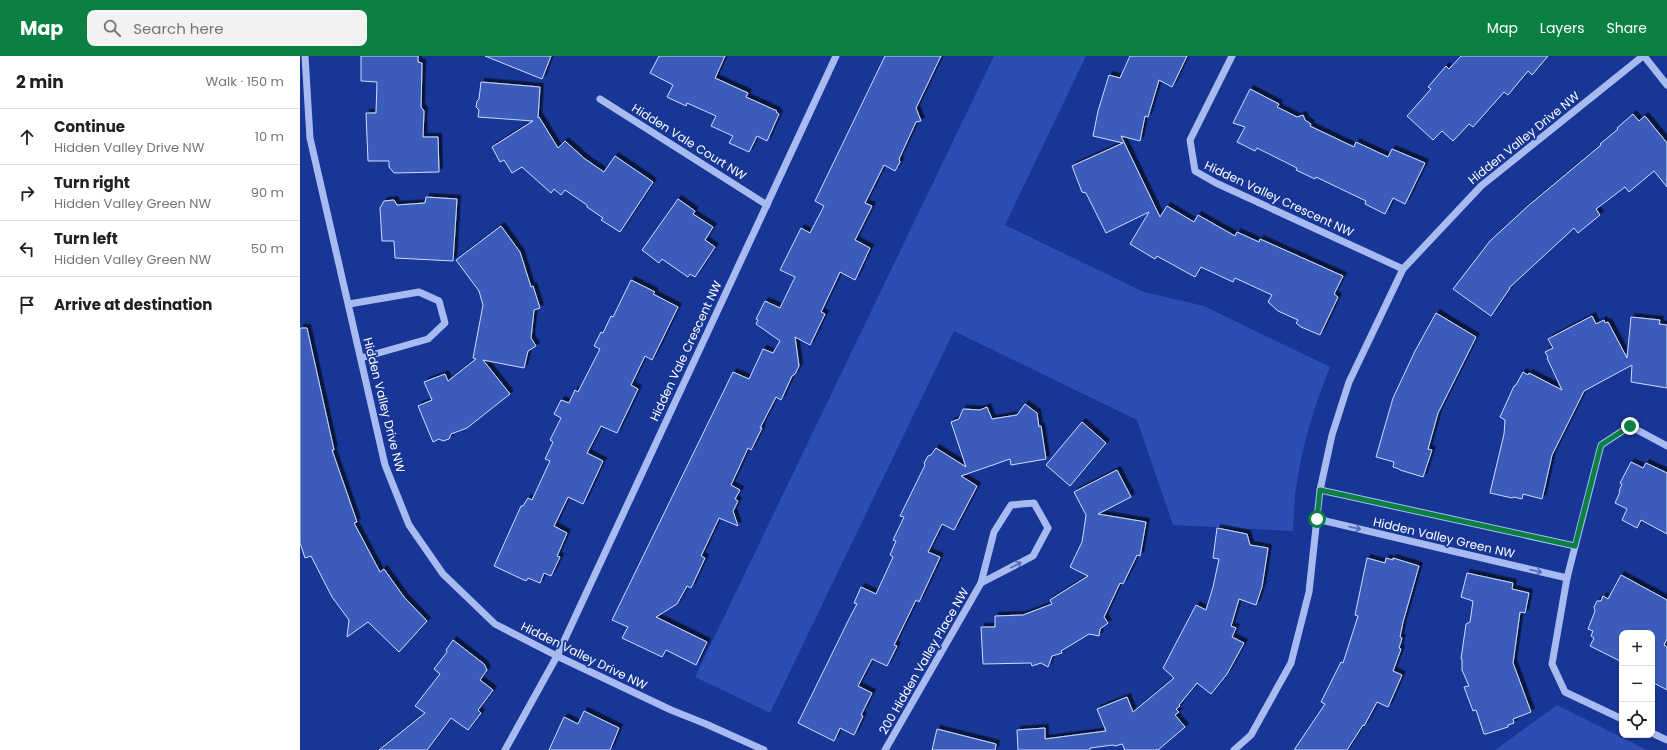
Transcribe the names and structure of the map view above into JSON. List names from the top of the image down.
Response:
{
  "streets": {
    "street": [
      "Hidden Valley Drive NW",
      "Hidden Vale Court NW",
      "Hidden Valley Crescent NW",
      "Hidden Vale Crescent NW",
      "Hidden Valley Green NW",
      "200 Hidden Valley Place NW"
    ]
  },
  "crossings": [
    ["Hidden Valley Drive NW", "Hidden Valley Crescent NW"],
    ["Hidden Valley Drive NW", "Hidden Vale Crescent NW"],
    ["Hidden Valley Drive NW", "Hidden Valley Green NW"],
    ["Hidden Vale Court NW", "Hidden Vale Crescent NW"]
  ],
  "page": {
    "header": "Map",
    "search": "Search here",
    "nav": ["Map", "Layers", "Share"],
    "heading": ["2 min", "Walk · 150 m"],
    "list": [
      ["Continue", "Hidden Valley Drive NW", "10 m"],
      ["Turn right", "Hidden Valley Green NW", "90 m"],
      ["Turn left", "Hidden Valley Green NW", "50 m"],
      "Arrive at destination"
    ],
    "map_buttons": ["+", "−"]
  }
}
